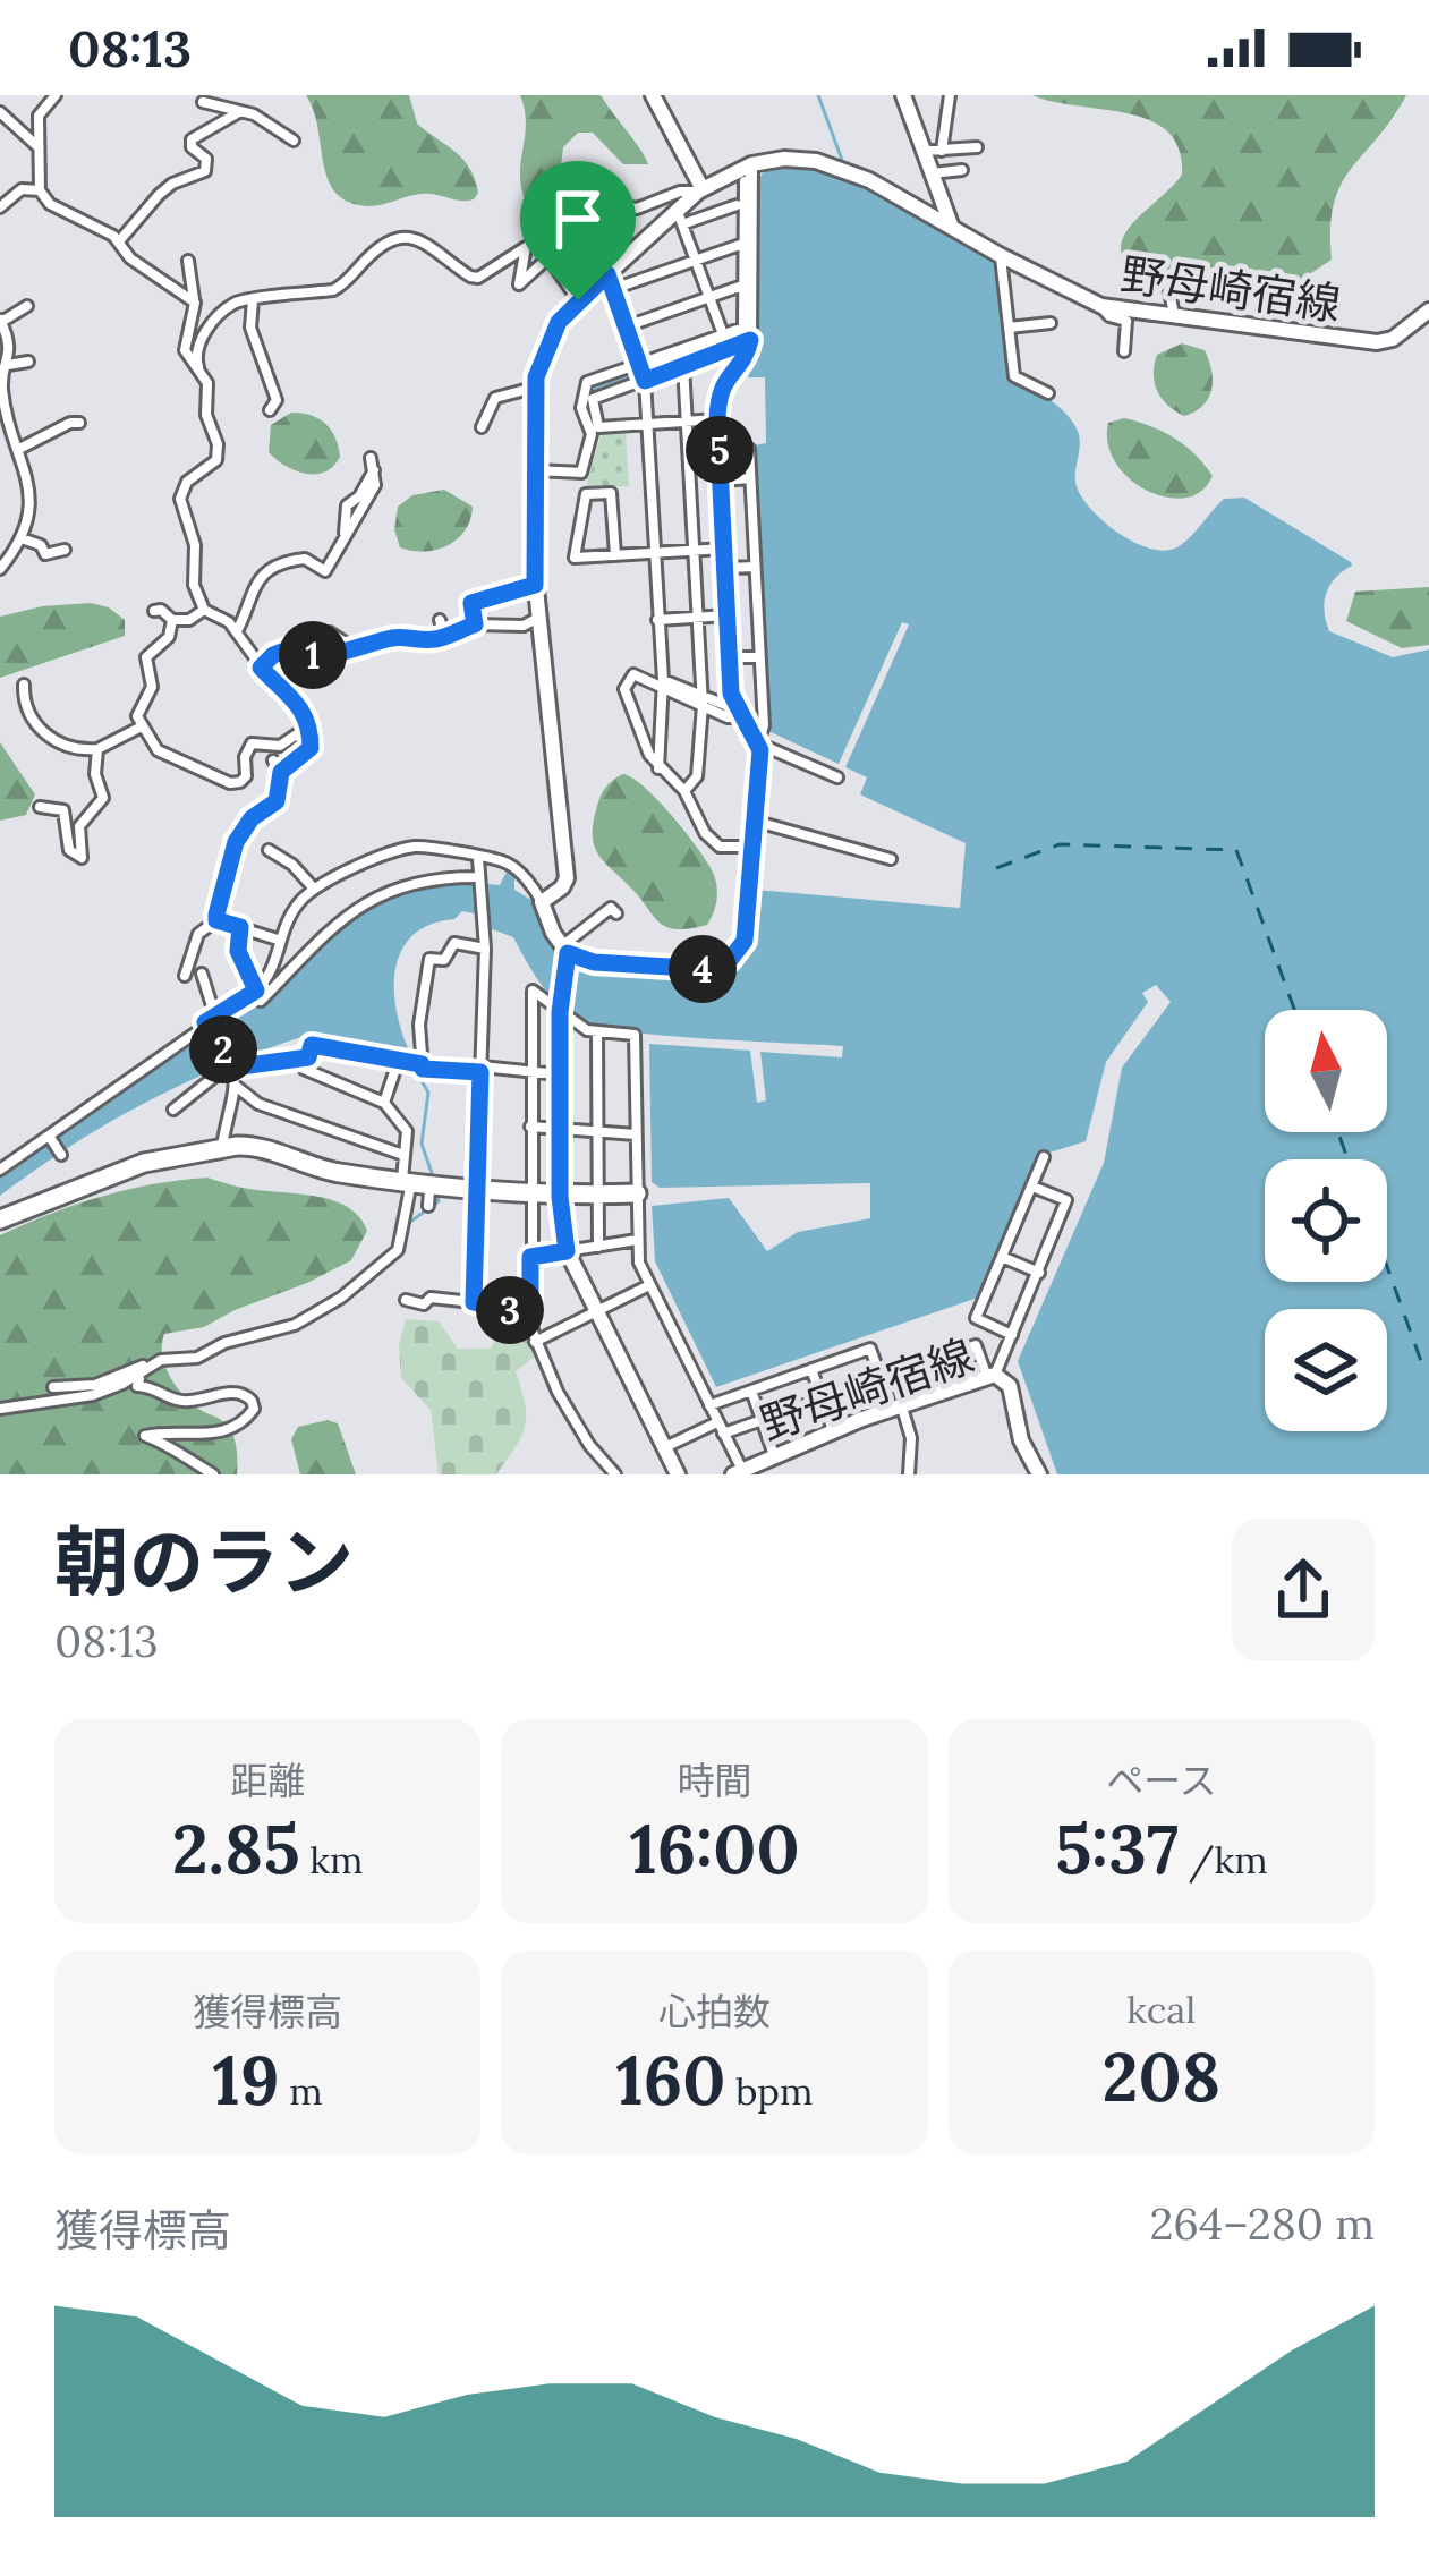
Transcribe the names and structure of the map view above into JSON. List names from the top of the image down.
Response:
{
  "streets": {
    "main road": ["野母崎宿線"]
  },
  "north": "top",
  "page": {
    "status": "08:13",
    "pins": [
      "5",
      "1",
      "4",
      "2",
      "3"
    ],
    "heading": ["朝のラン", "08:13"],
    "stats": [
      ["距離", "2.85 km"],
      ["時間", "16:00"],
      ["ペース", "5:37 /km"],
      ["獲得標高", "19 m"],
      ["心拍数", "160 bpm"],
      ["kcal", "208"]
    ],
    "chart": ["獲得標高", "264–280 m"]
  }
}
